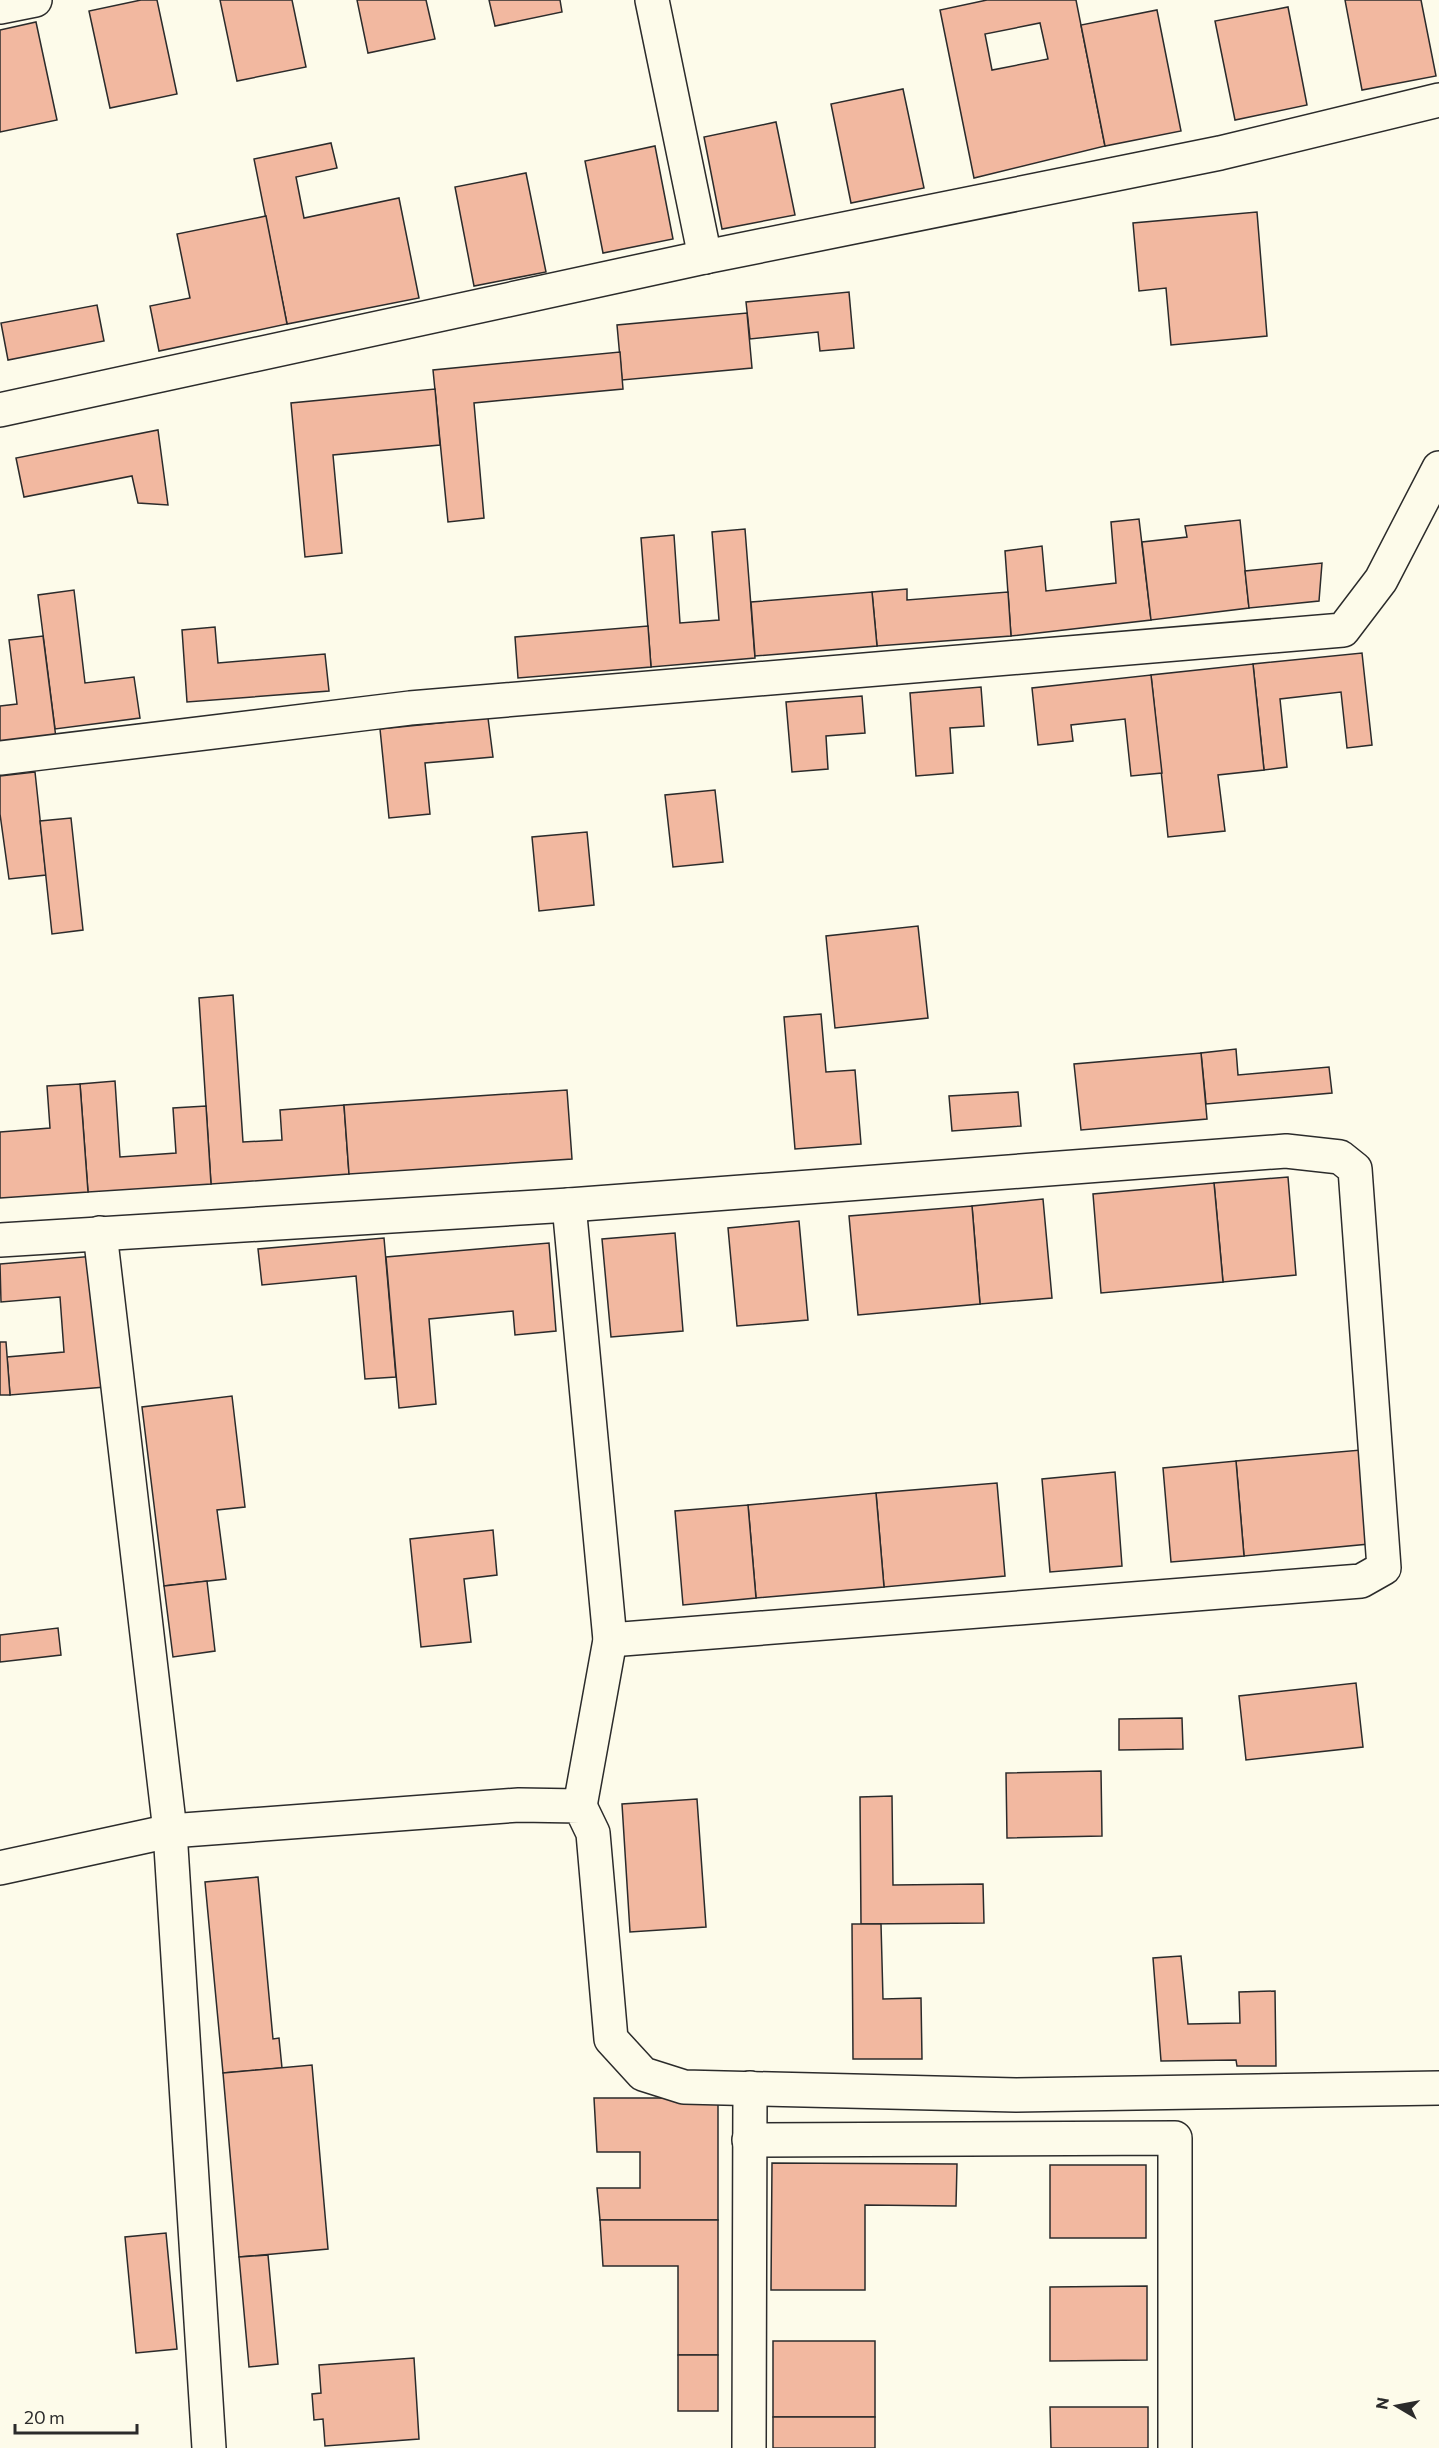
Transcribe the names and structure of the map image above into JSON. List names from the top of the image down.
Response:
{
  "scale_bar": "20 m",
  "north": "left"
}
